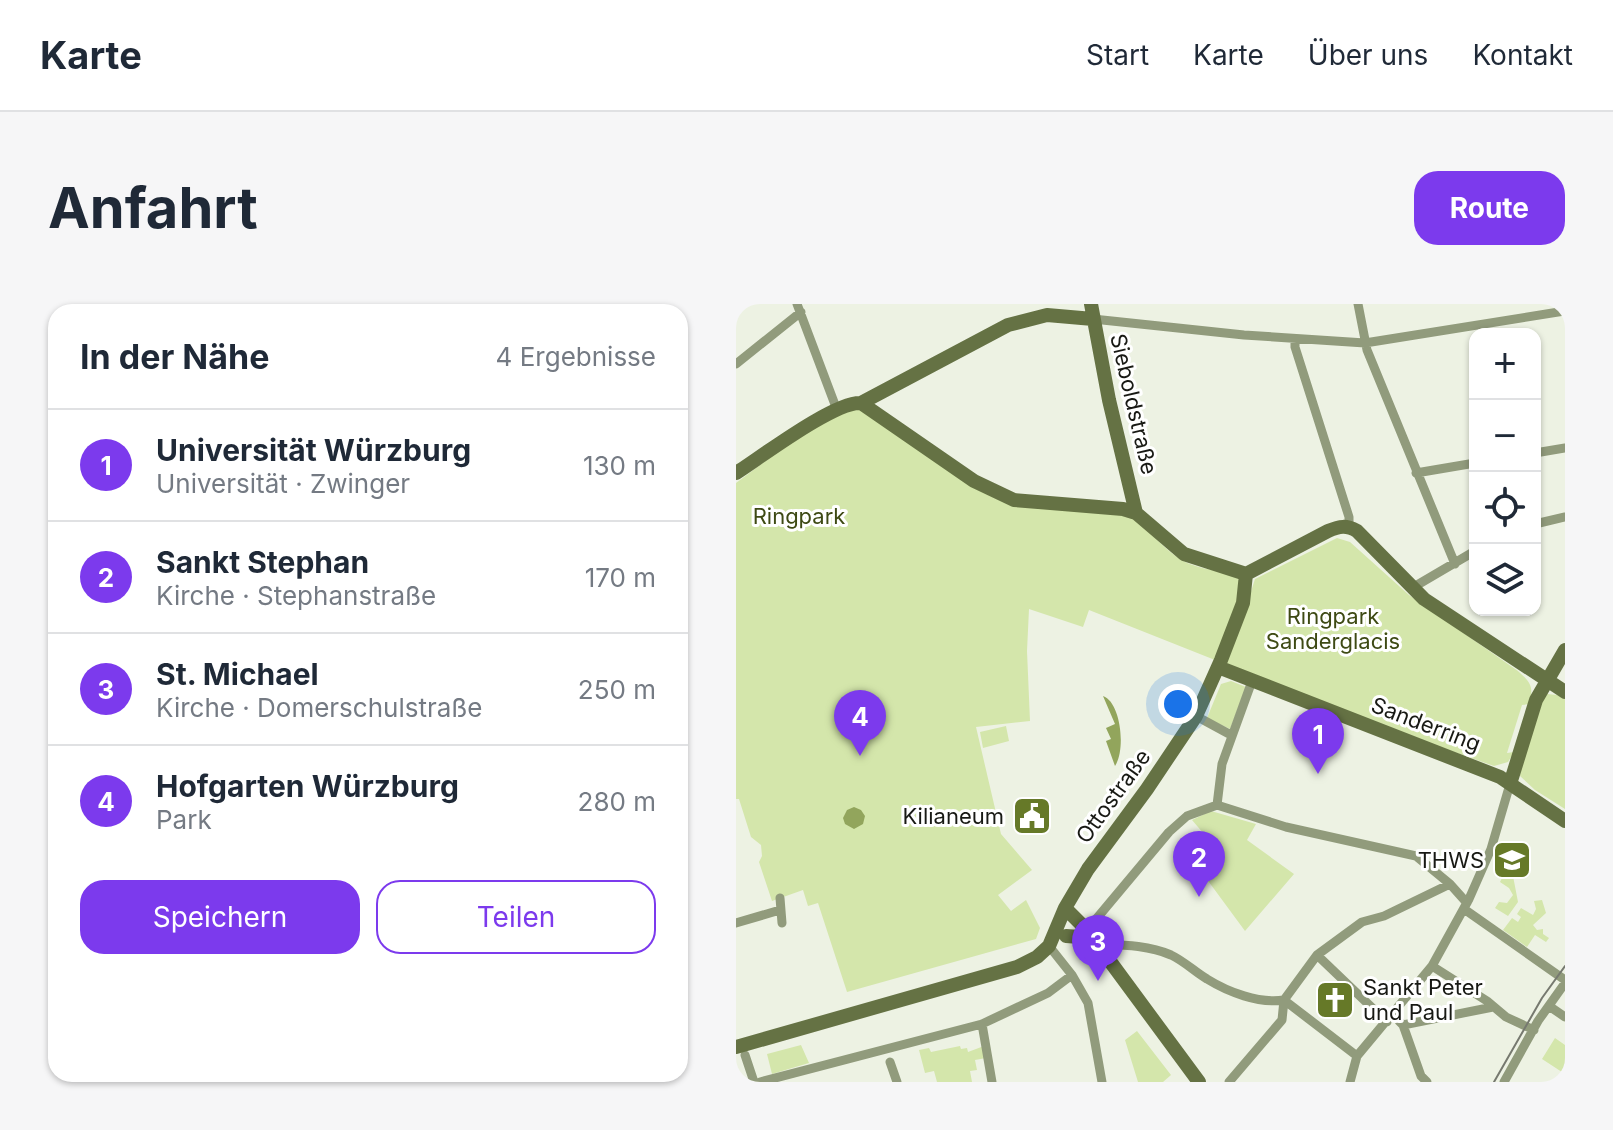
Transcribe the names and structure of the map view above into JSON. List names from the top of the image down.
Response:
{
  "streets": {
    "street": ["Sieboldstraße", "Sanderring", "Ottostraße"]
  },
  "crossings": [
    ["Sanderring", "Ottostraße"]
  ],
  "parks": ["Ringpark", "Ringpark Sanderglacis"],
  "places": {
    "public building": ["Kilianeum"],
    "school or university": ["THWS"],
    "church": ["Sankt Peter und Paul"]
  },
  "page": {
    "header": "Karte",
    "nav": [
      "Start",
      "Karte",
      "Über uns",
      "Kontakt"
    ],
    "buttons": [
      "Route",
      ["Speichern", "Teilen"]
    ],
    "title": "Anfahrt",
    "heading": ["In der Nähe", "4 Ergebnisse"],
    "map_buttons": ["+", "−"],
    "list": [
      {
        "mark": "1",
        "name": "Universität Würzburg",
        "note": "Universität · Zwinger",
        "value": "130 m"
      },
      {
        "mark": "2",
        "name": "Sankt Stephan",
        "note": "Kirche · Stephanstraße",
        "value": "170 m"
      },
      {
        "mark": "3",
        "name": "St. Michael",
        "note": "Kirche · Domerschulstraße",
        "value": "250 m"
      },
      {
        "mark": "4",
        "name": "Hofgarten Würzburg",
        "note": "Park",
        "value": "280 m"
      }
    ],
    "pins": [
      "4",
      "1",
      "2",
      "3"
    ]
  }
}
